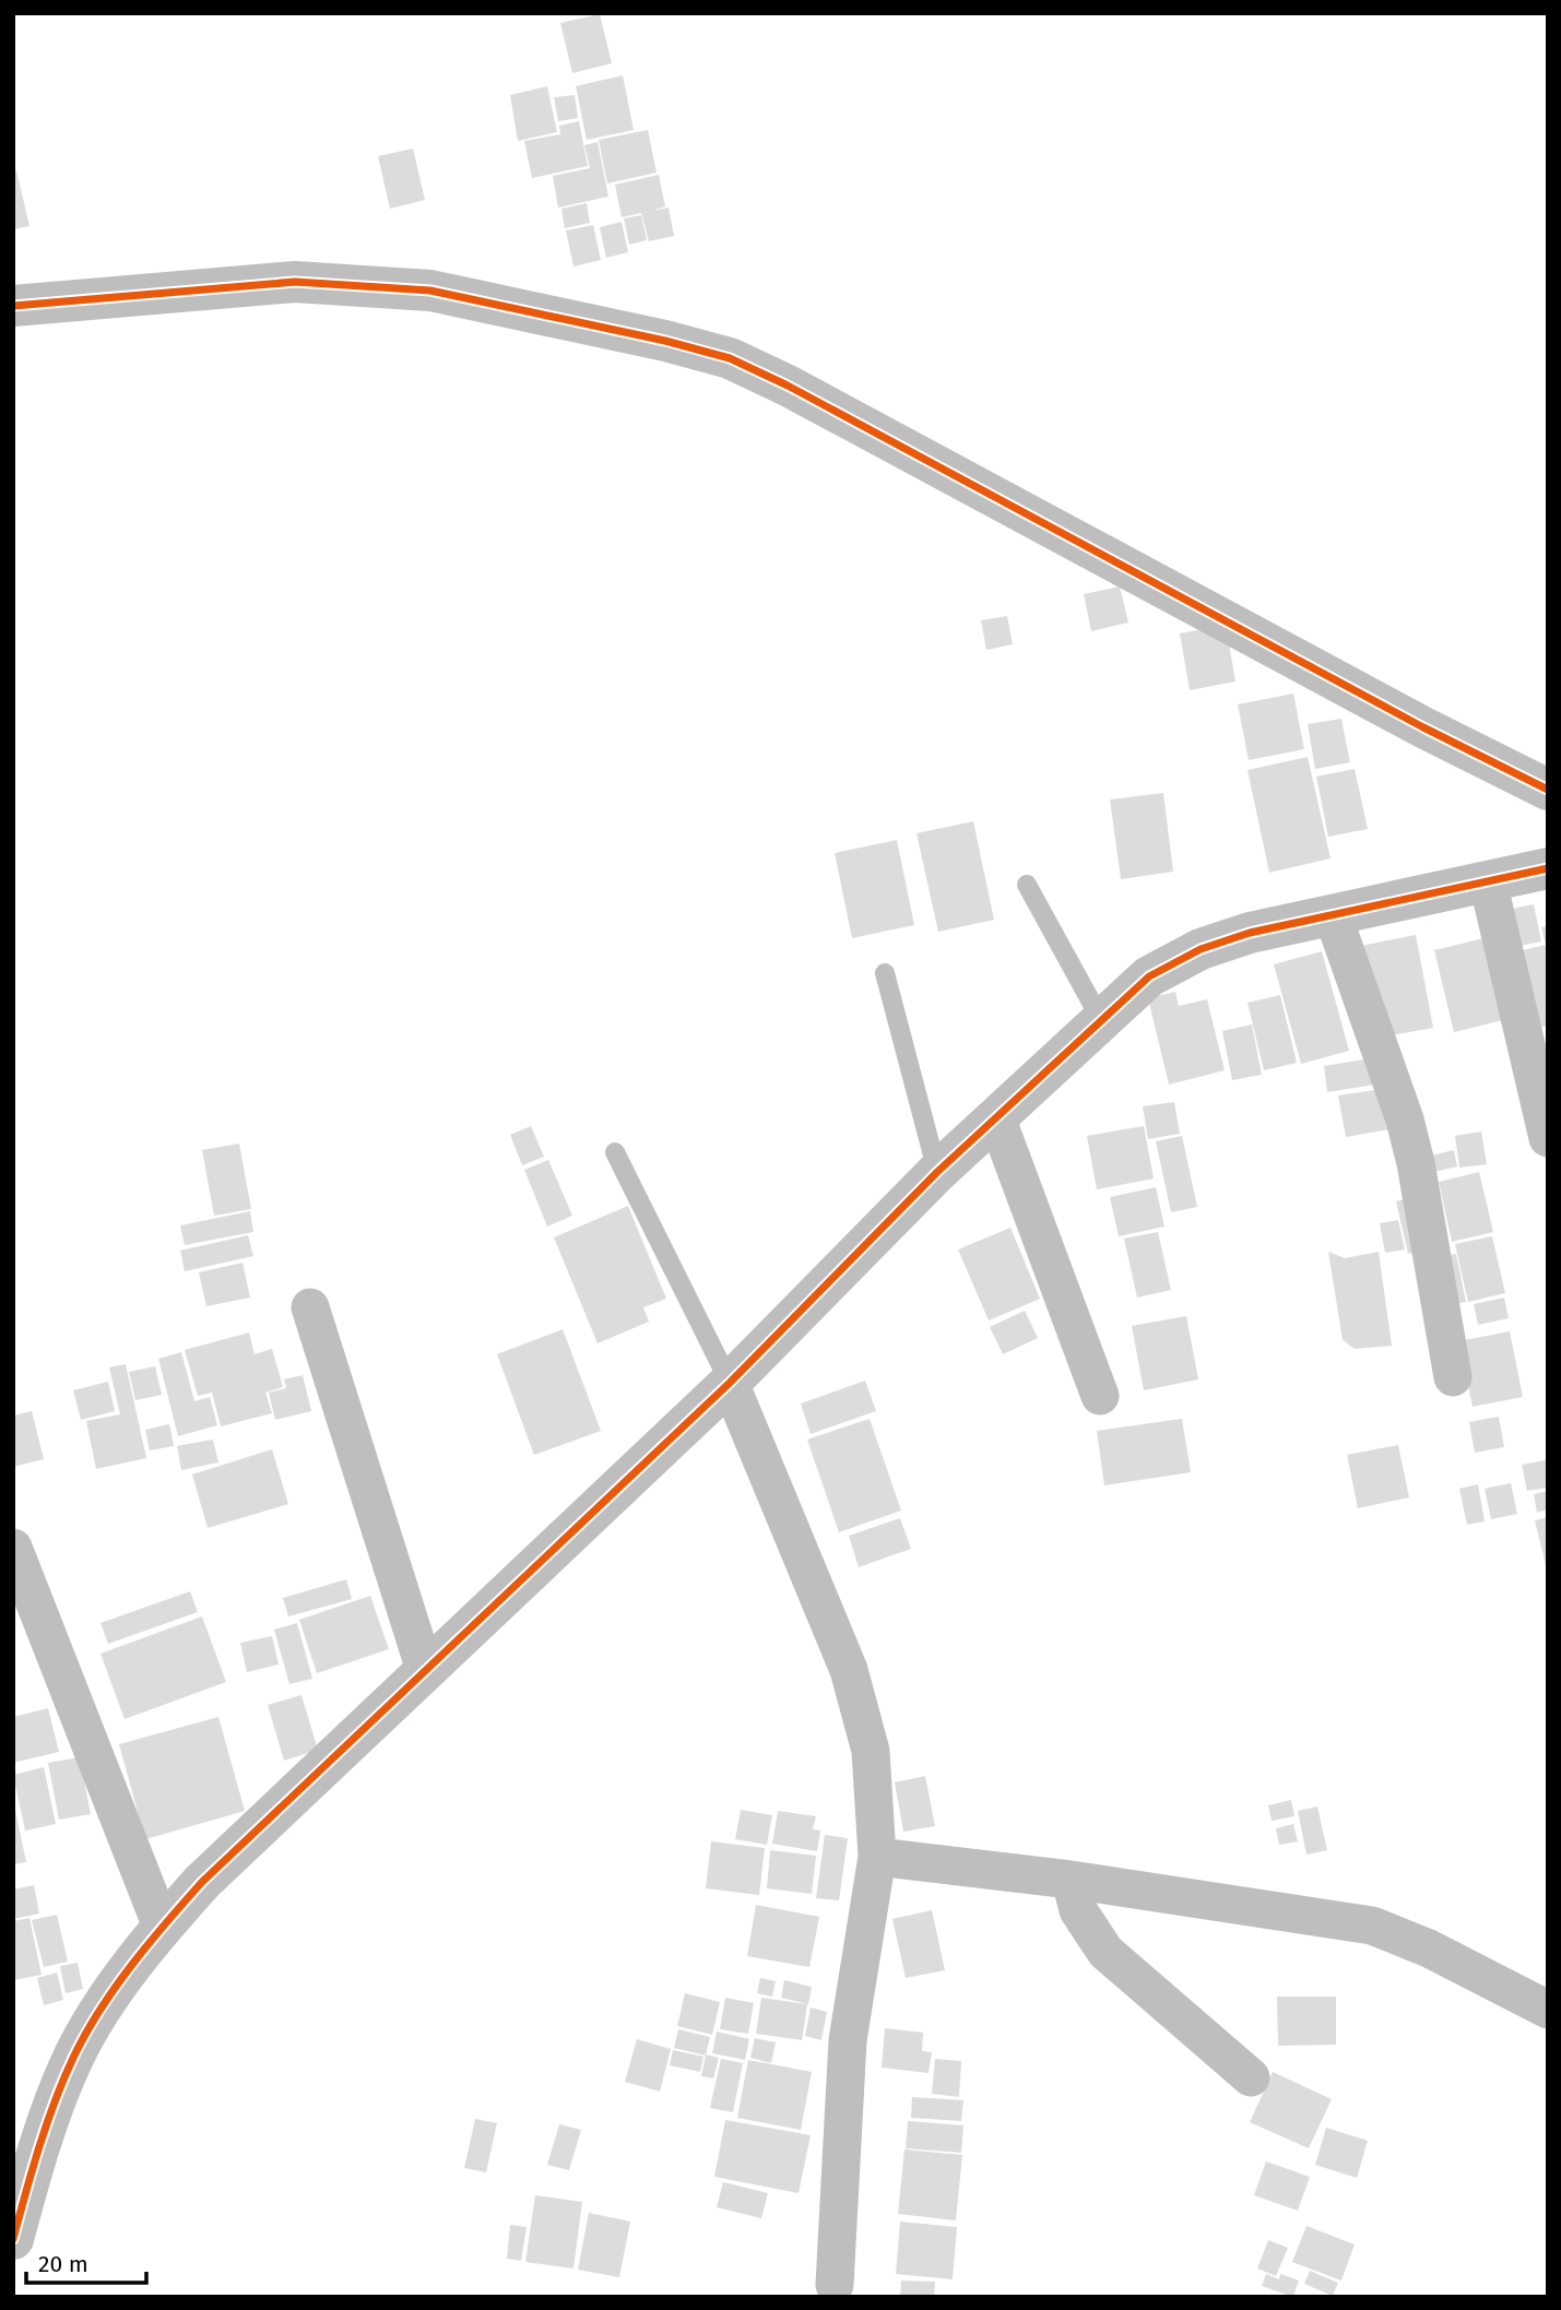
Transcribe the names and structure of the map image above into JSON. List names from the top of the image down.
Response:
{
  "scale_bar": "20 m"
}
